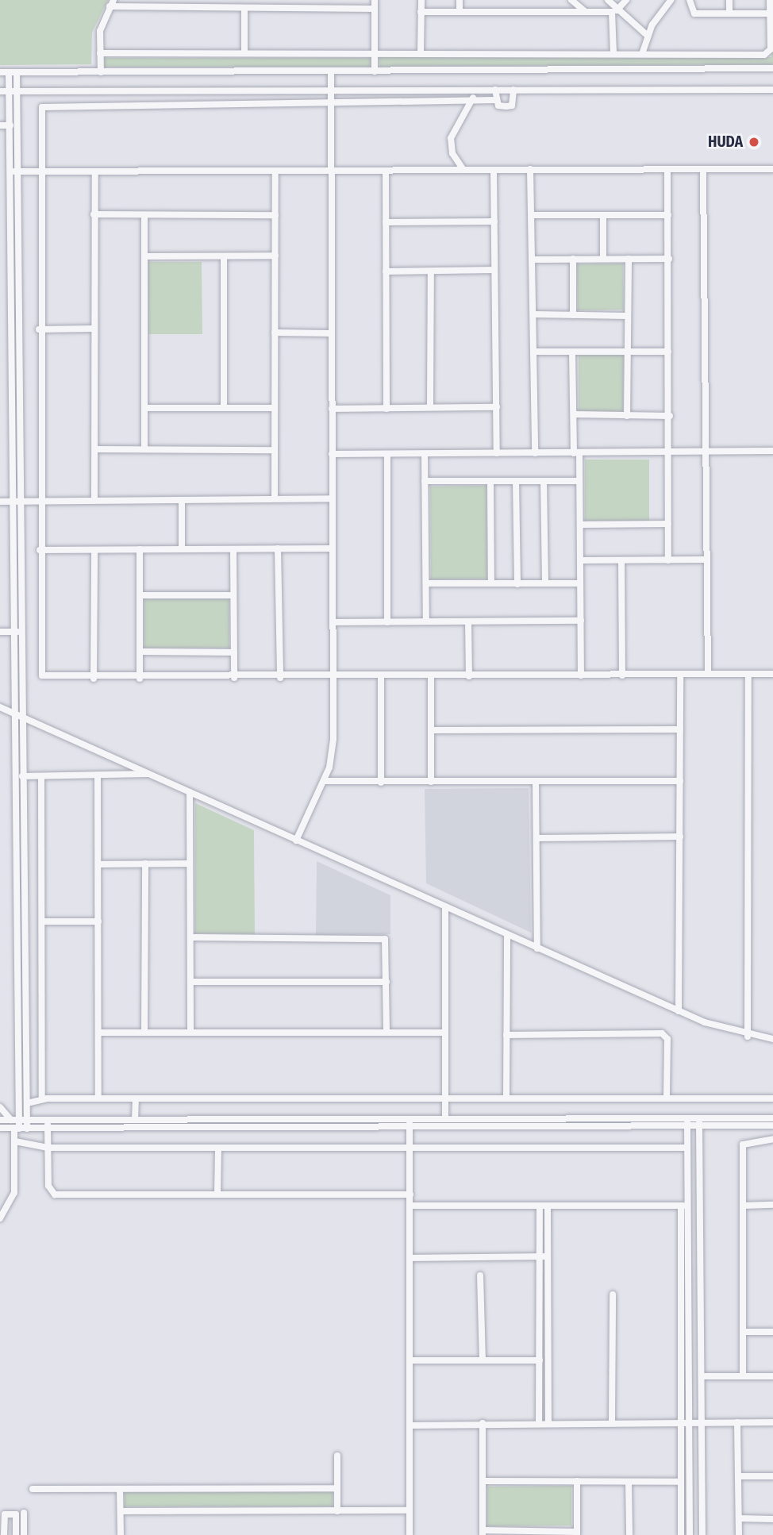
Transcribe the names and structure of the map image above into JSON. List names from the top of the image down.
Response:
{
  "places": ["HUDA"]
}
